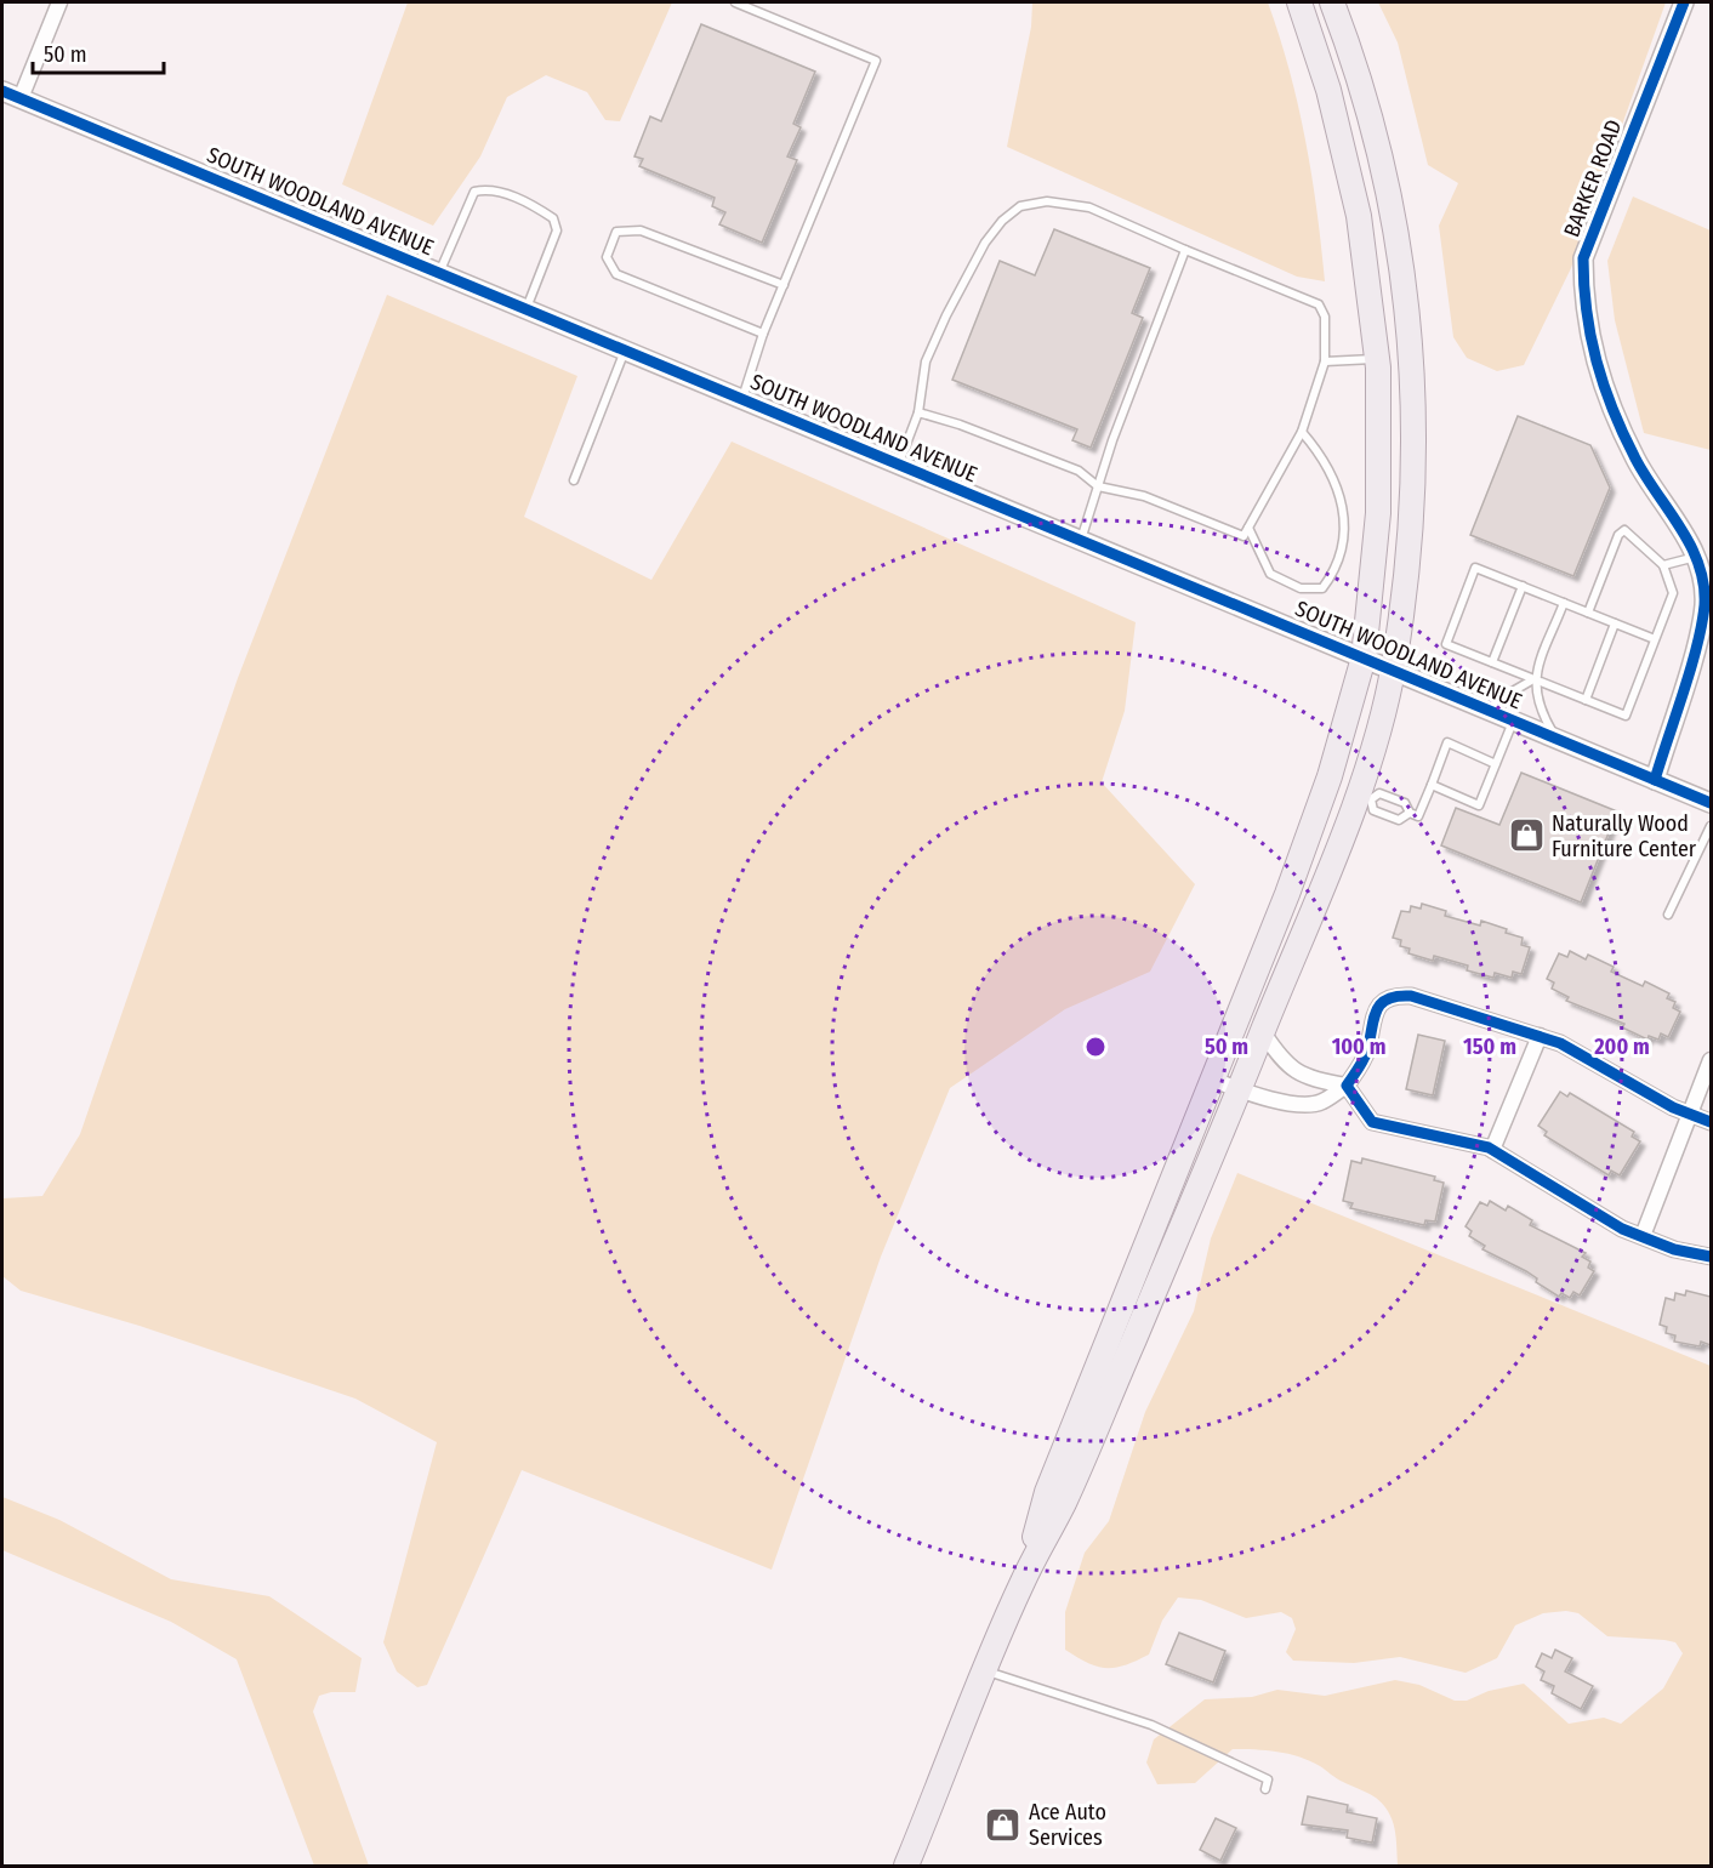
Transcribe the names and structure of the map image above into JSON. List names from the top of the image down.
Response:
{
  "streets": {
    "street": ["BARKER ROAD", "SOUTH WOODLAND AVENUE"]
  },
  "crossings": [
    ["BARKER ROAD", "SOUTH WOODLAND AVENUE"]
  ],
  "places": {
    "shop": ["Naturally Wood Furniture Center", "Ace Auto Services"]
  },
  "scale_bar": "50 m",
  "rings": [
    "50 m",
    "100 m",
    "150 m",
    "200 m"
  ]
}
